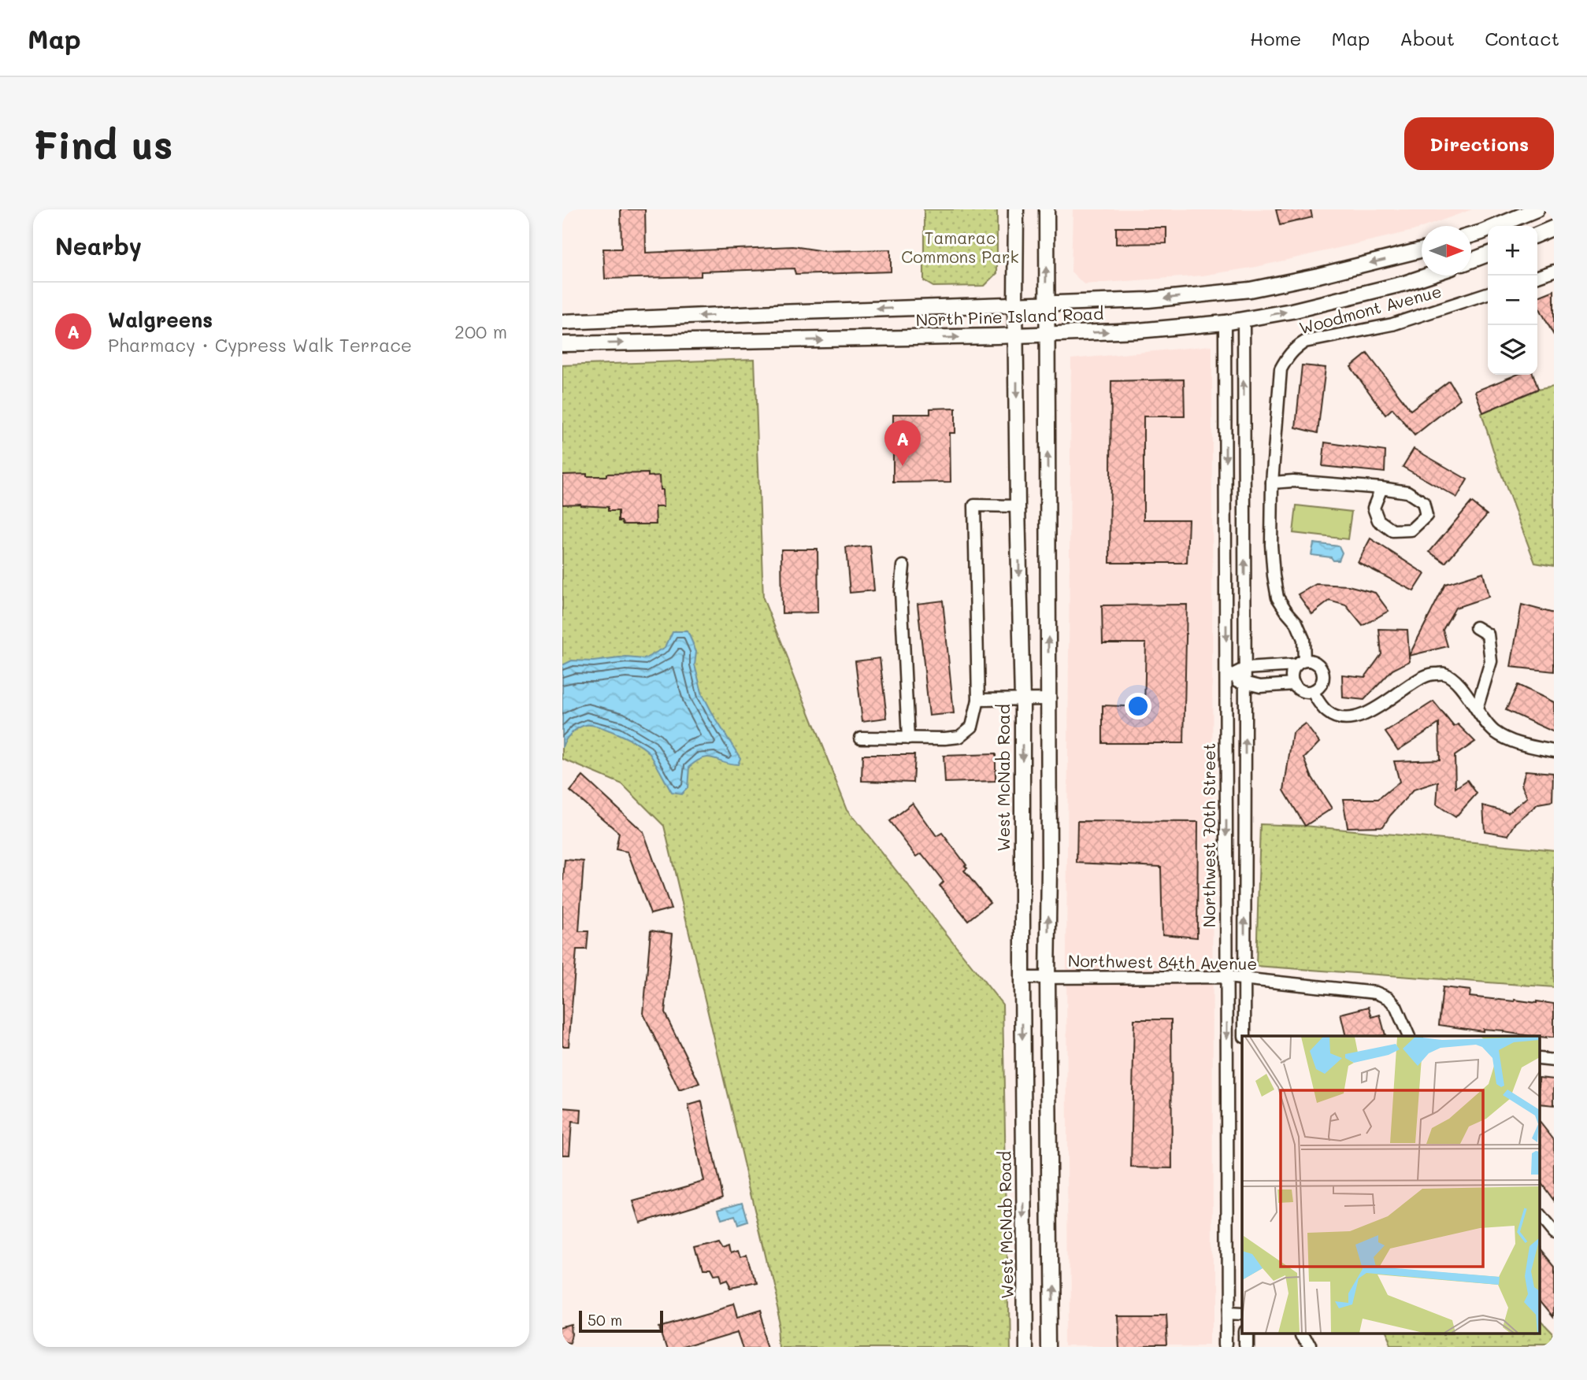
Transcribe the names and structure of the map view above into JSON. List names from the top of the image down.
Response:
{
  "streets": {
    "main road": ["North Pine Island Road", "West McNab Road"],
    "street": ["Woodmont Avenue", "Northwest 70th Street", "Northwest 84th Avenue"]
  },
  "crossings": [
    ["North Pine Island Road", "West McNab Road"],
    ["North Pine Island Road", "Northwest 70th Street"],
    ["West McNab Road", "Northwest 84th Avenue"],
    ["Northwest 70th Street", "Northwest 84th Avenue"]
  ],
  "parks": ["Tamarac Commons Park"],
  "scale_bar": "50 m",
  "north": "right",
  "page": {
    "header": "Map",
    "nav": [
      "Home",
      "Map",
      "About",
      "Contact"
    ],
    "buttons": "Directions",
    "title": "Find us",
    "heading": "Nearby",
    "map_buttons": ["+", "−"],
    "list": [
      {
        "mark": "A",
        "name": "Walgreens",
        "note": "Pharmacy · Cypress Walk Terrace",
        "value": "200 m"
      }
    ],
    "pins": "A",
    "scale": "50 m"
  }
}
